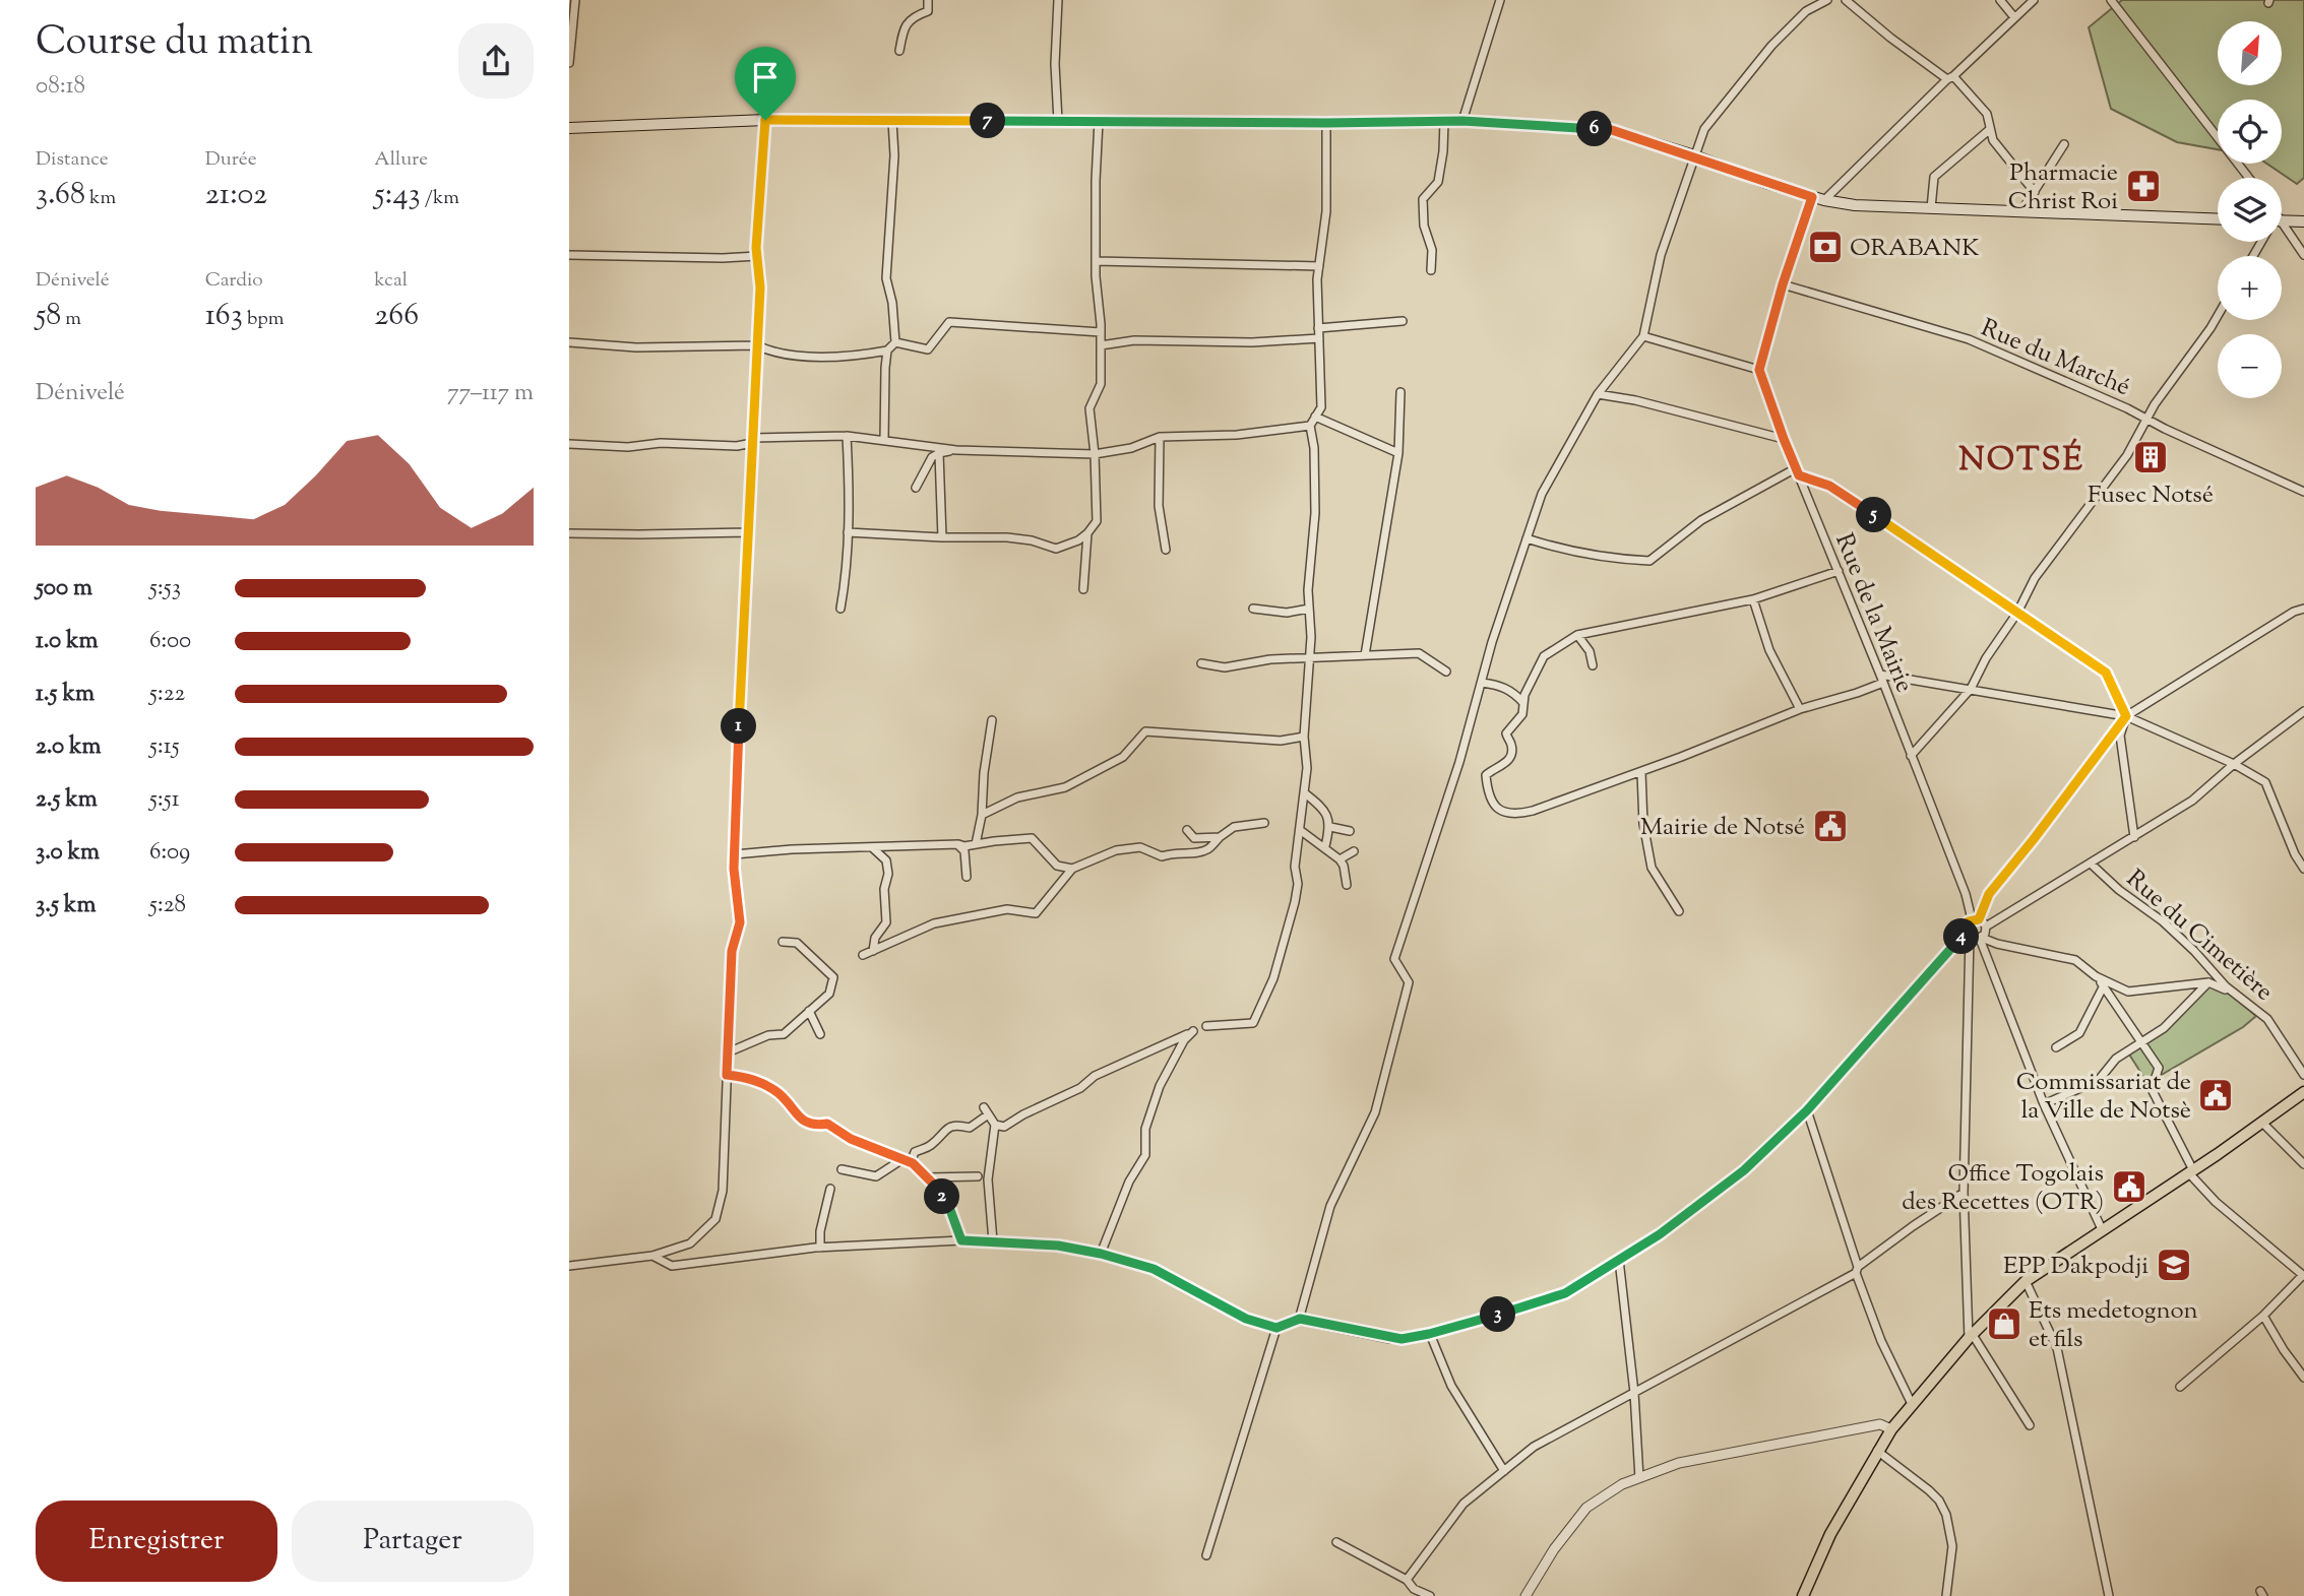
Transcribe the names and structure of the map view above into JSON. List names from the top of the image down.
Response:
{
  "streets": {
    "street": ["Rue du Marché", "Rue de la Mairie", "Rue du Cimetière"]
  },
  "districts": ["NOTSÉ"],
  "places": {
    "pharmacy": ["Pharmacie Christ Roi"],
    "bank": ["ORABANK"],
    "building": ["Fusec Notsé"],
    "public building": ["Mairie de Notsé", "Commissariat de la Ville de Notsè", "Office Togolais des Recettes (OTR)"],
    "school or university": ["EPP Dakpodji"],
    "shop": ["Ets medetognon et fils"]
  },
  "north": "top right",
  "page": {
    "heading": ["Course du matin", "08:18"],
    "map_buttons": ["+", "−"],
    "pins": [
      "7",
      "6",
      "5",
      "1",
      "4",
      "2",
      "3"
    ],
    "stats": [
      ["Distance", "3.68 km"],
      ["Durée", "21:02"],
      ["Allure", "5:43 /km"],
      ["Dénivelé", "58 m"],
      ["Cardio", "163 bpm"],
      ["kcal", "266"]
    ],
    "chart": ["Dénivelé", "77–117 m"],
    "list": [
      {
        "name": "500 m",
        "note": "5:53"
      },
      {
        "name": "1.0 km",
        "note": "6:00"
      },
      {
        "name": "1.5 km",
        "note": "5:22"
      },
      {
        "name": "2.0 km",
        "note": "5:15"
      },
      {
        "name": "2.5 km",
        "note": "5:51"
      },
      {
        "name": "3.0 km",
        "note": "6:09"
      },
      {
        "name": "3.5 km",
        "note": "5:28"
      }
    ],
    "buttons": ["Enregistrer", "Partager"]
  }
}
